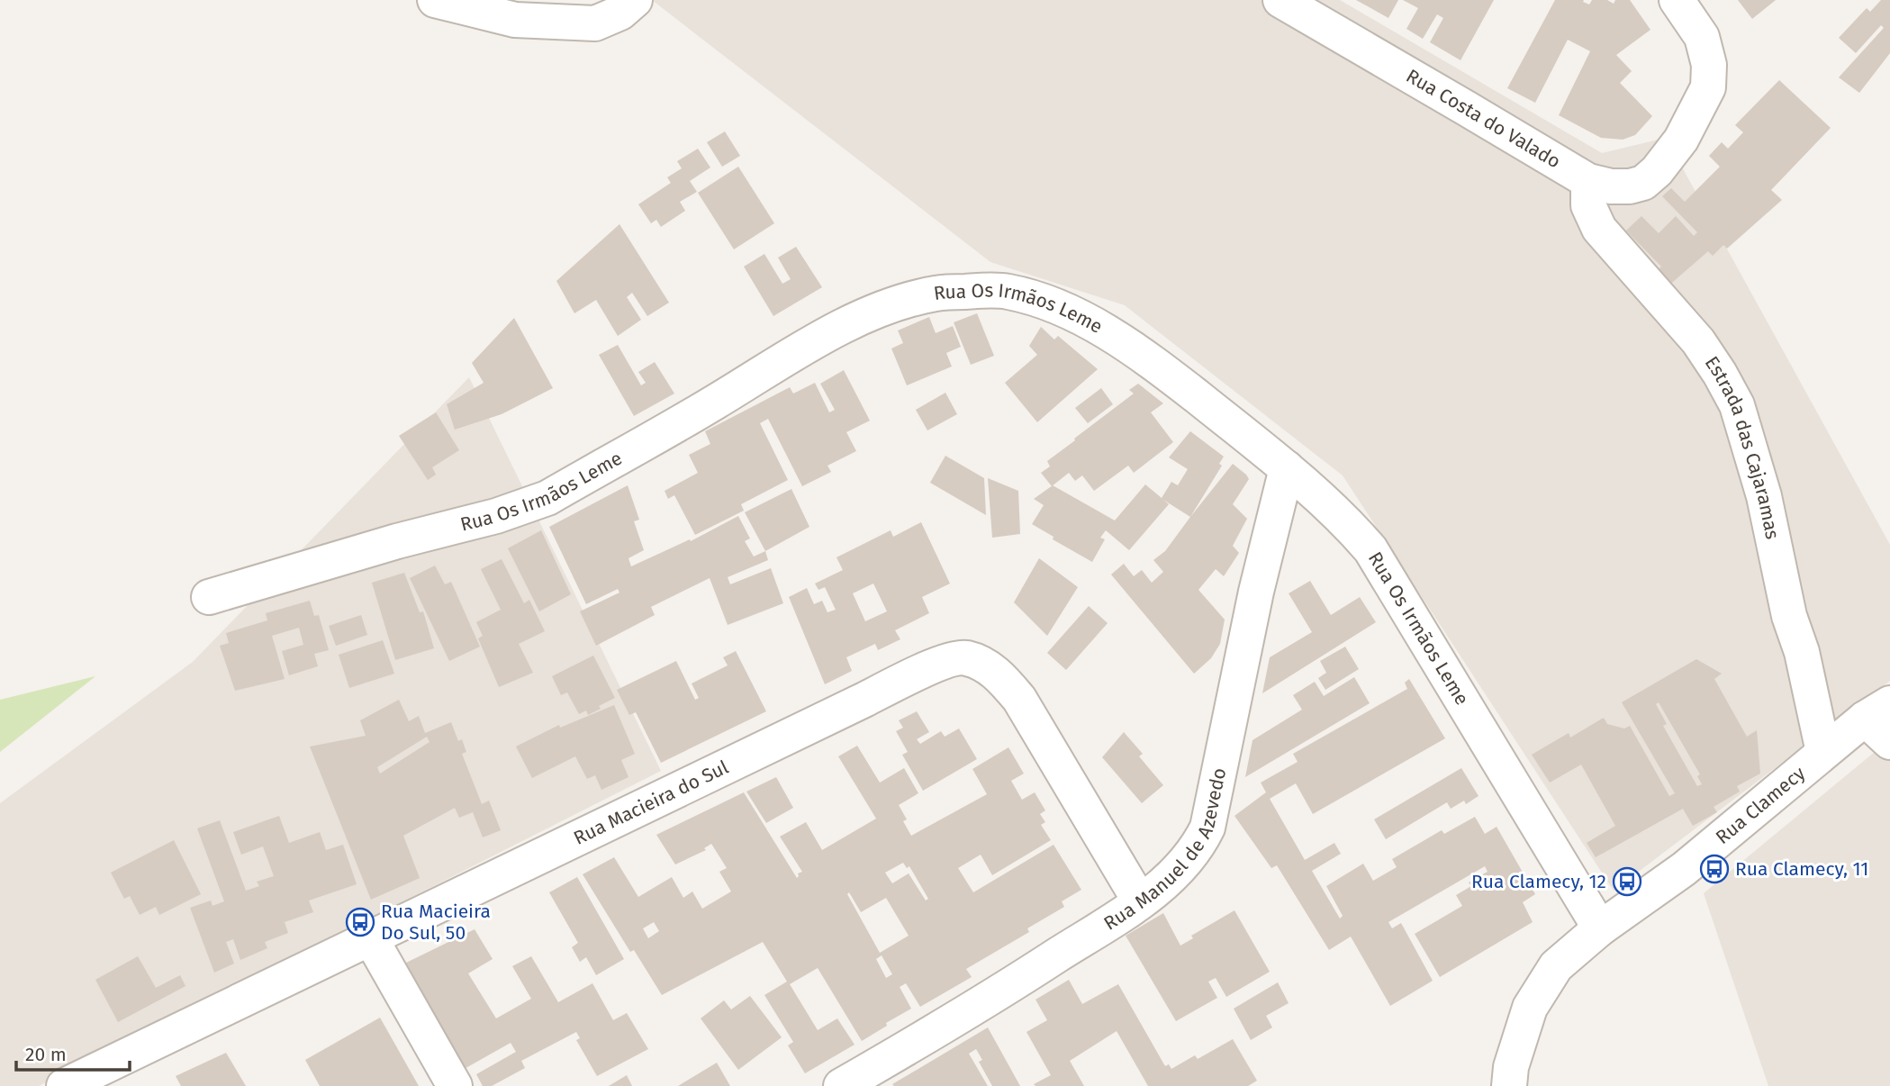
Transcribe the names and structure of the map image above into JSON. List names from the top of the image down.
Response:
{
  "streets": {
    "street": [
      "Rua Costa do Valado",
      "Rua Os Irmãos Leme",
      "Estrada das Cajaramas",
      "Rua Macieira do Sul",
      "Rua Clamecy",
      "Rua Manuel de Azevedo"
    ]
  },
  "crossings": [
    ["Rua Costa do Valado", "Estrada das Cajaramas"],
    ["Rua Os Irmãos Leme", "Rua Clamecy"],
    ["Rua Os Irmãos Leme", "Rua Manuel de Azevedo"],
    ["Estrada das Cajaramas", "Rua Clamecy"],
    ["Rua Macieira do Sul", "Rua Manuel de Azevedo"]
  ],
  "places": {
    "bus stop": ["Rua Clamecy, 11", "Rua Clamecy, 12", "Rua Macieira Do Sul, 50"]
  },
  "scale_bar": "20 m"
}
